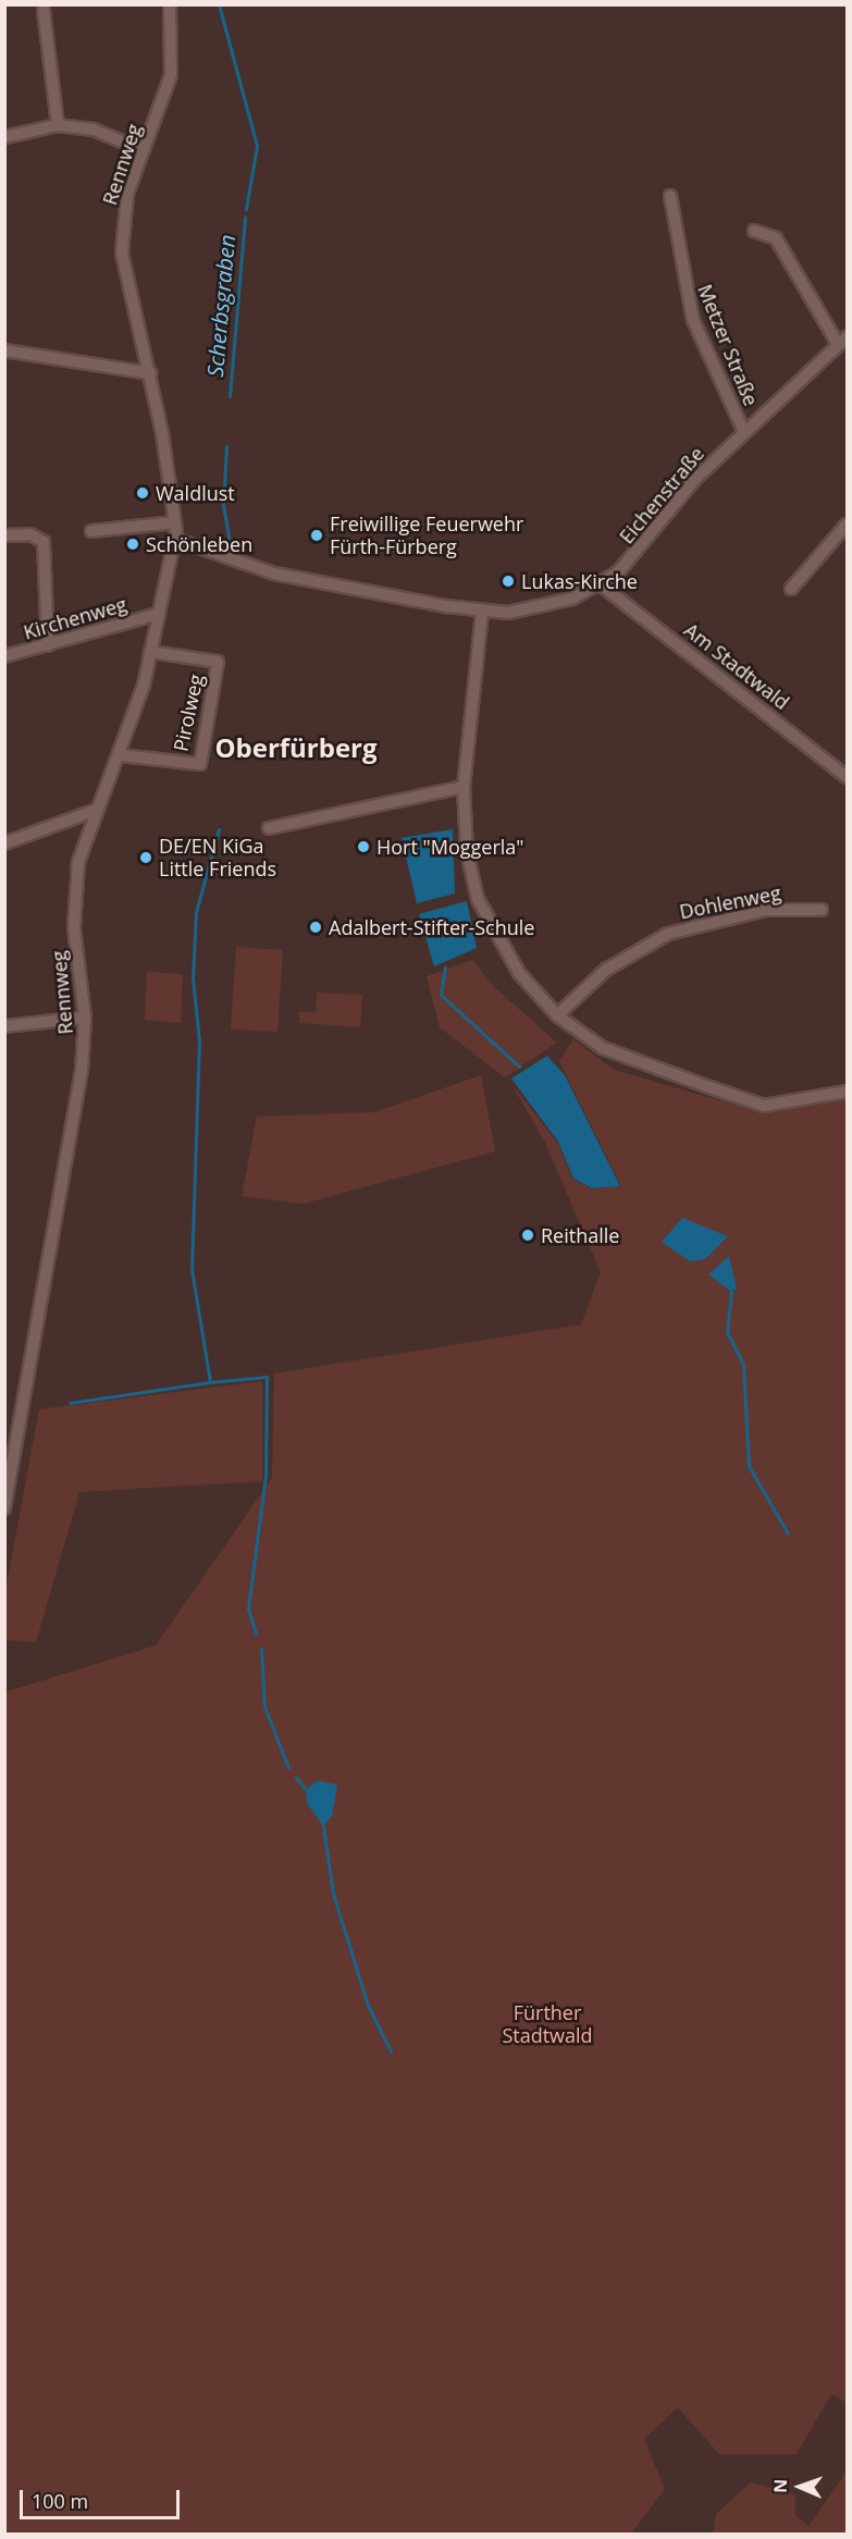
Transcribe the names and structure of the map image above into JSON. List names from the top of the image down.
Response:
{
  "streets": {
    "street": [
      "Rennweg",
      "Metzer Straße",
      "Eichenstraße",
      "Kirchenweg",
      "Am Stadtwald",
      "Pirolweg",
      "Dohlenweg"
    ]
  },
  "crossings": [
    ["Rennweg", "Eichenstraße"],
    ["Rennweg", "Kirchenweg"],
    ["Rennweg", "Pirolweg"],
    ["Metzer Straße", "Eichenstraße"],
    ["Eichenstraße", "Am Stadtwald"]
  ],
  "districts": ["Oberfürberg"],
  "water": ["Scherbsgraben"],
  "parks": ["Fürther Stadtwald"],
  "places": [
    "Waldlust",
    "Freiwillige Feuerwehr Fürth-Fürberg",
    "Schönleben",
    "Lukas-Kirche",
    "Hort \"Moggerla\"",
    "DE/EN KiGa Little Friends",
    "Adalbert-Stifter-Schule",
    "Reithalle"
  ],
  "scale_bar": "100 m",
  "north": "left"
}
